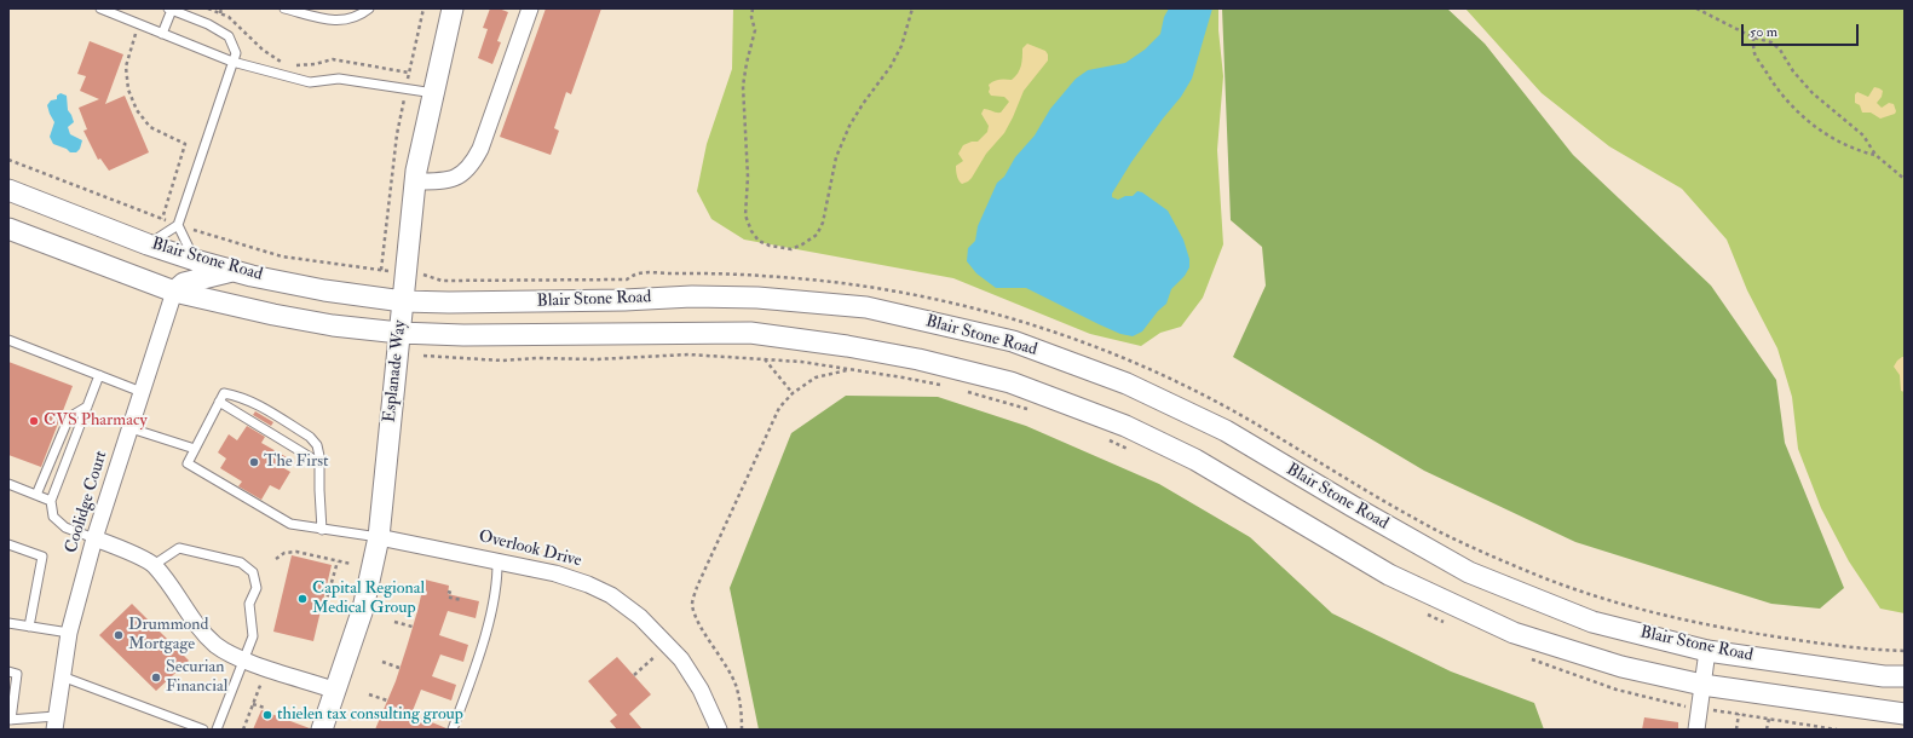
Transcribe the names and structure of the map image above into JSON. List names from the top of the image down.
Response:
{
  "streets": {
    "street": [
      "Blair Stone Road",
      "Esplanade Way",
      "Coolidge Court",
      "Overlook Drive"
    ]
  },
  "crossings": [
    ["Blair Stone Road", "Esplanade Way"],
    ["Blair Stone Road", "Coolidge Court"],
    ["Esplanade Way", "Overlook Drive"]
  ],
  "places": [
    "CVS Pharmacy",
    "The First",
    "Capital Regional Medical Group",
    "Drummond Mortgage",
    "Securian Financial",
    "thielen tax consulting group"
  ],
  "scale_bar": "50 m"
}
